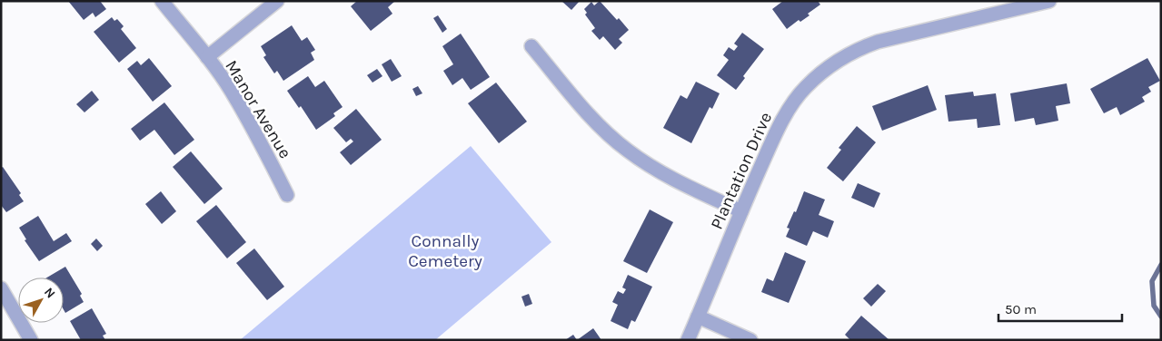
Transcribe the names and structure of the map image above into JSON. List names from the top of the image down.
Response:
{
  "streets": {
    "street": ["Manor Avenue", "Plantation Drive"]
  },
  "parks": ["Connally Cemetery"],
  "scale_bar": "50 m",
  "north": "top right"
}
